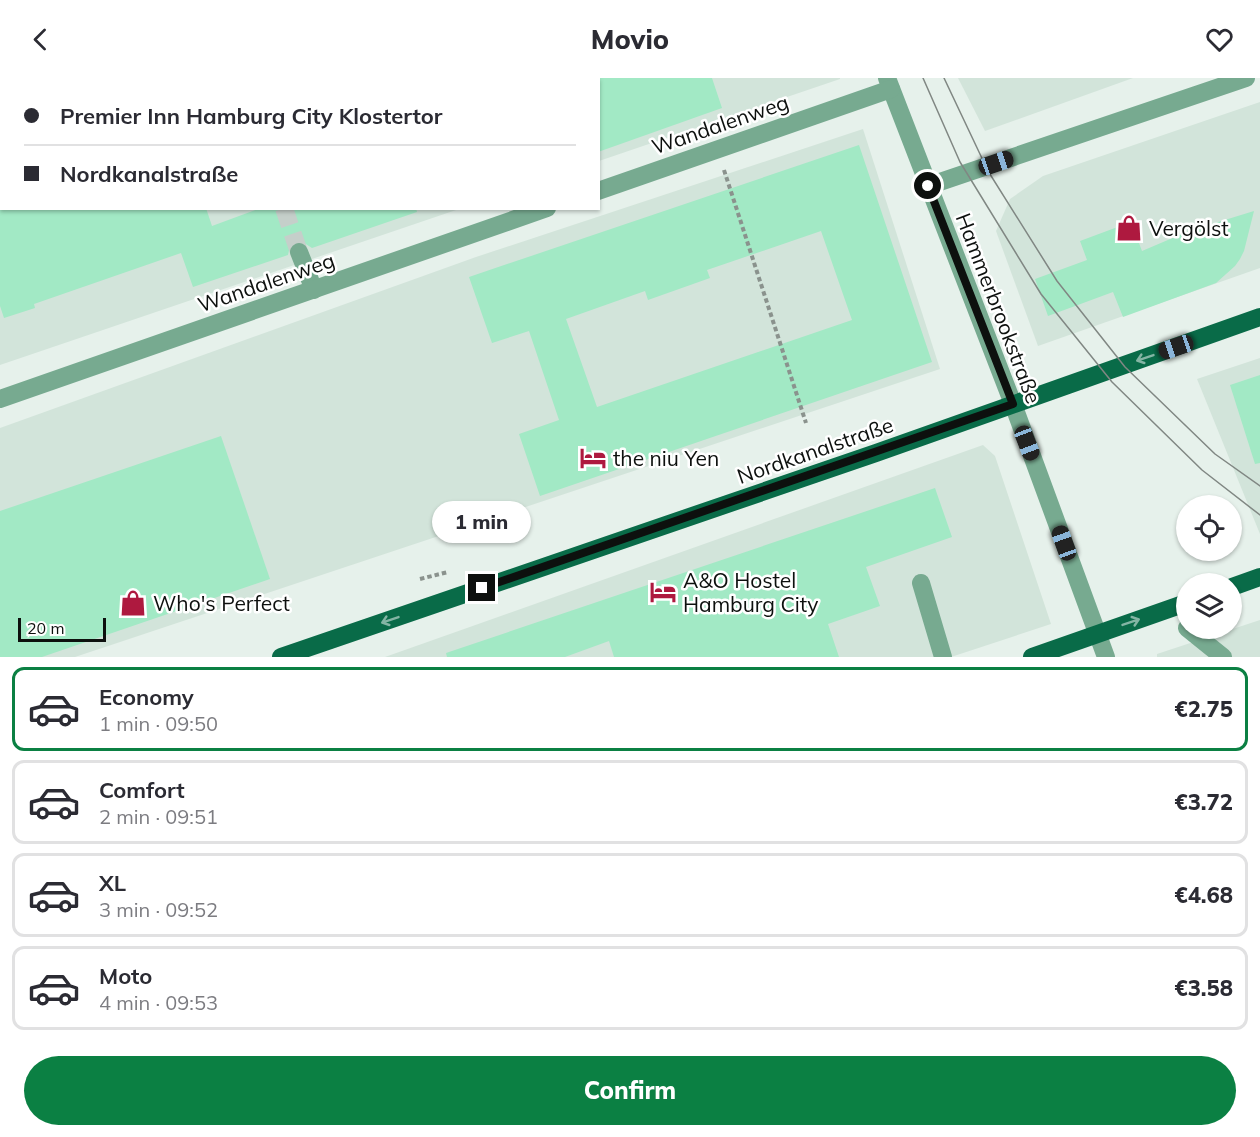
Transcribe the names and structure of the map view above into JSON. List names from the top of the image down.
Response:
{
  "streets": {
    "main road": ["Nordkanalstraße"],
    "street": ["Wandalenweg", "Hammerbrookstraße"]
  },
  "crossings": [
    ["Wandalenweg", "Hammerbrookstraße"],
    ["Hammerbrookstraße", "Nordkanalstraße"]
  ],
  "one_way": ["Nordkanalstraße"],
  "places": {
    "shop": ["Vergölst", "Who's Perfect"],
    "hotel": ["the niu Yen", "A&O Hostel Hamburg City"]
  },
  "scale_bar": "20 m",
  "page": {
    "header": "Movio",
    "banner": ["Premier Inn Hamburg City Klostertor", "Nordkanalstraße"],
    "bubble": "1 min",
    "scale": "20 m",
    "list": [
      {
        "name": "Economy",
        "note": "1 min · 09:50",
        "value": "€2.75"
      },
      {
        "name": "Comfort",
        "note": "2 min · 09:51",
        "value": "€3.72"
      },
      {
        "name": "XL",
        "note": "3 min · 09:52",
        "value": "€4.68"
      },
      {
        "name": "Moto",
        "note": "4 min · 09:53",
        "value": "€3.58"
      }
    ],
    "buttons": "Confirm"
  }
}
